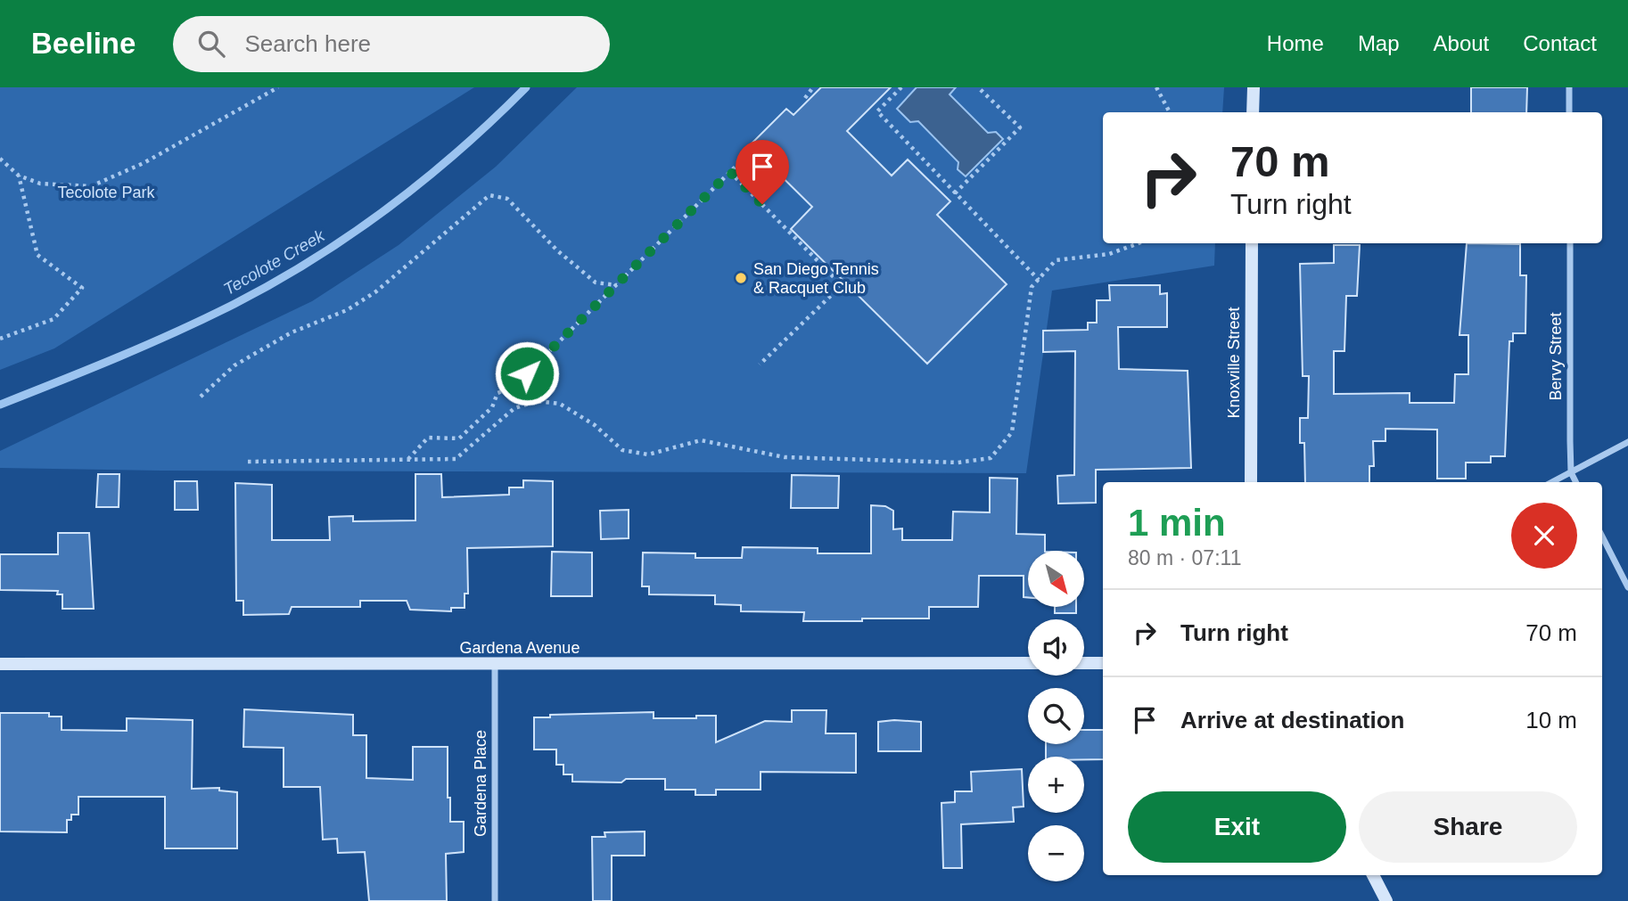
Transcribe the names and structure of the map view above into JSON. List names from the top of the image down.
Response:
{
  "streets": {
    "street": [
      "Bervy Street",
      "Knoxville Street",
      "Gardena Avenue",
      "Gardena Place"
    ]
  },
  "crossings": [
    ["Gardena Avenue", "Gardena Place"]
  ],
  "water": ["Tecolote Creek"],
  "parks": ["Tecolote Park"],
  "places": ["San Diego Tennis & Racquet Club"],
  "north": "bottom right",
  "page": {
    "header": "Beeline",
    "search": "Search here",
    "nav": [
      "Home",
      "Map",
      "About",
      "Contact"
    ],
    "turn": ["70 m", "Turn right"],
    "heading": ["1 min", "80 m · 07:11"],
    "map_buttons": ["+", "−"],
    "list": [
      {
        "name": "Turn right",
        "value": "70 m"
      },
      {
        "name": "Arrive at destination",
        "value": "10 m"
      }
    ],
    "buttons": ["Exit", "Share"]
  }
}
